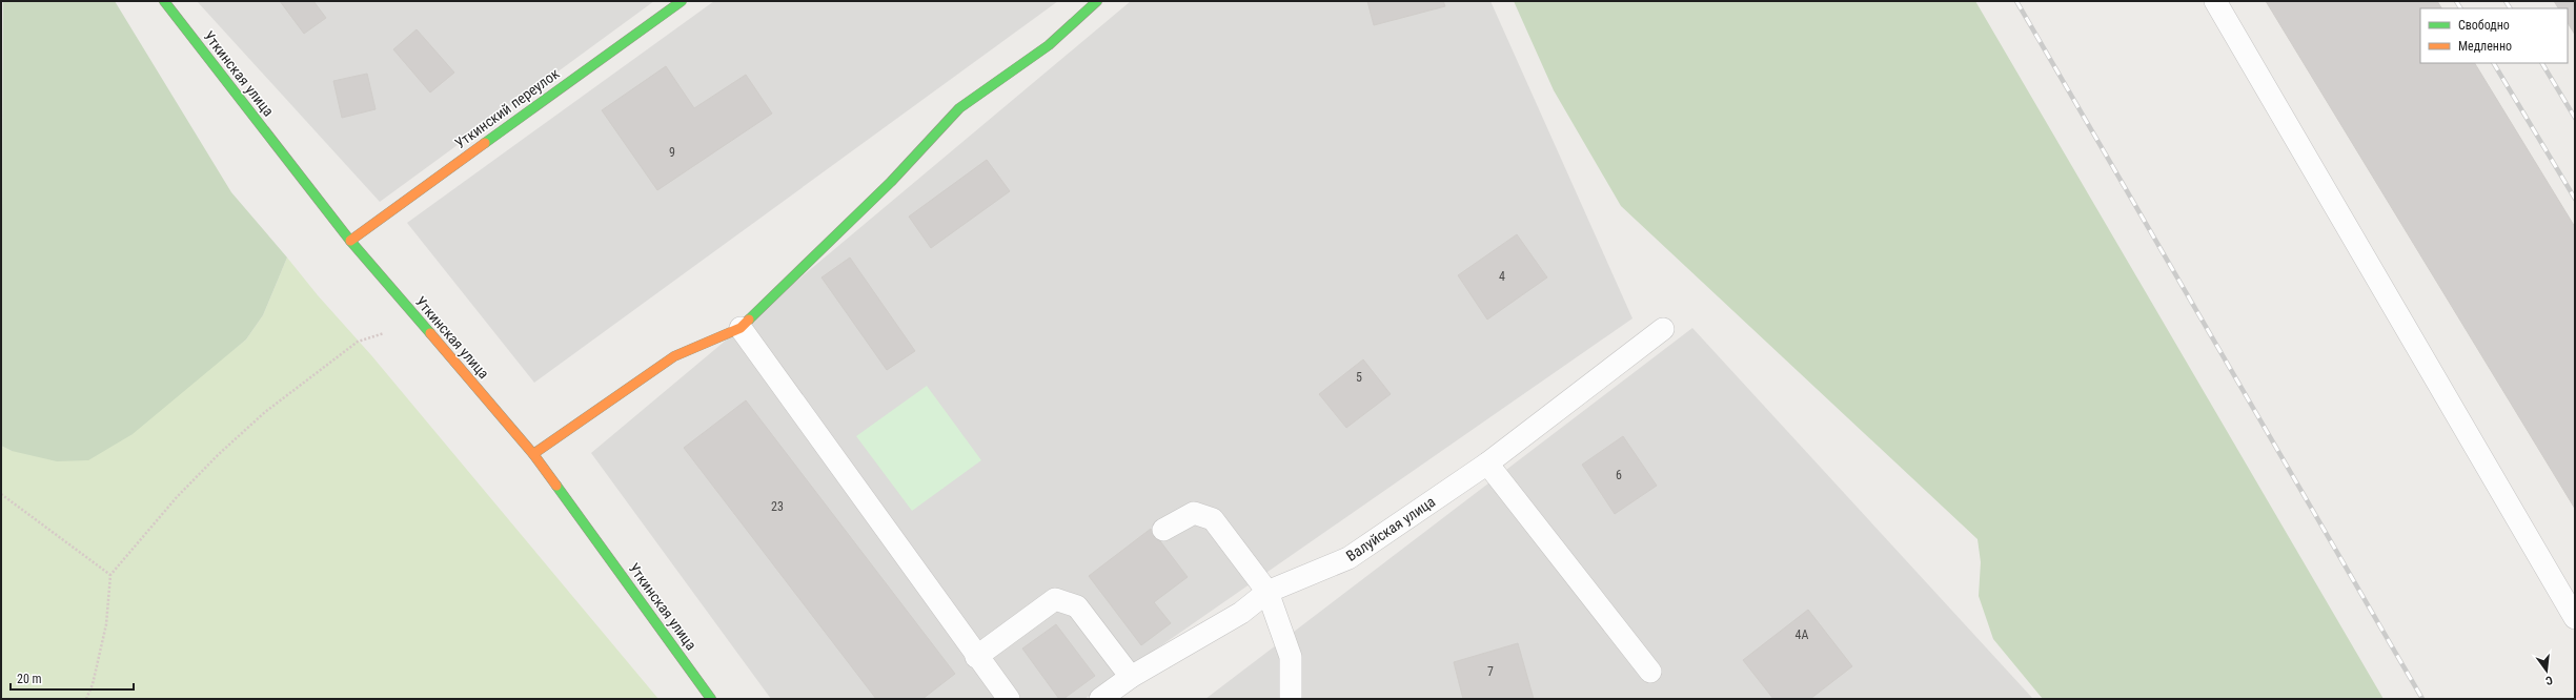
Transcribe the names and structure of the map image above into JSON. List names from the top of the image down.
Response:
{
  "streets": {
    "street": ["Уткинская улица", "Уткинский переулок"],
    "lane": ["Валуйская улица"]
  },
  "crossings": [
    ["Уткинская улица", "Уткинский переулок"]
  ],
  "house_numbers": [
    "9",
    "4",
    "5",
    "6",
    "23",
    "4А",
    "7"
  ],
  "legend": ["Свободно", "Медленно"],
  "scale_bar": "20 m",
  "north": "bottom"
}
